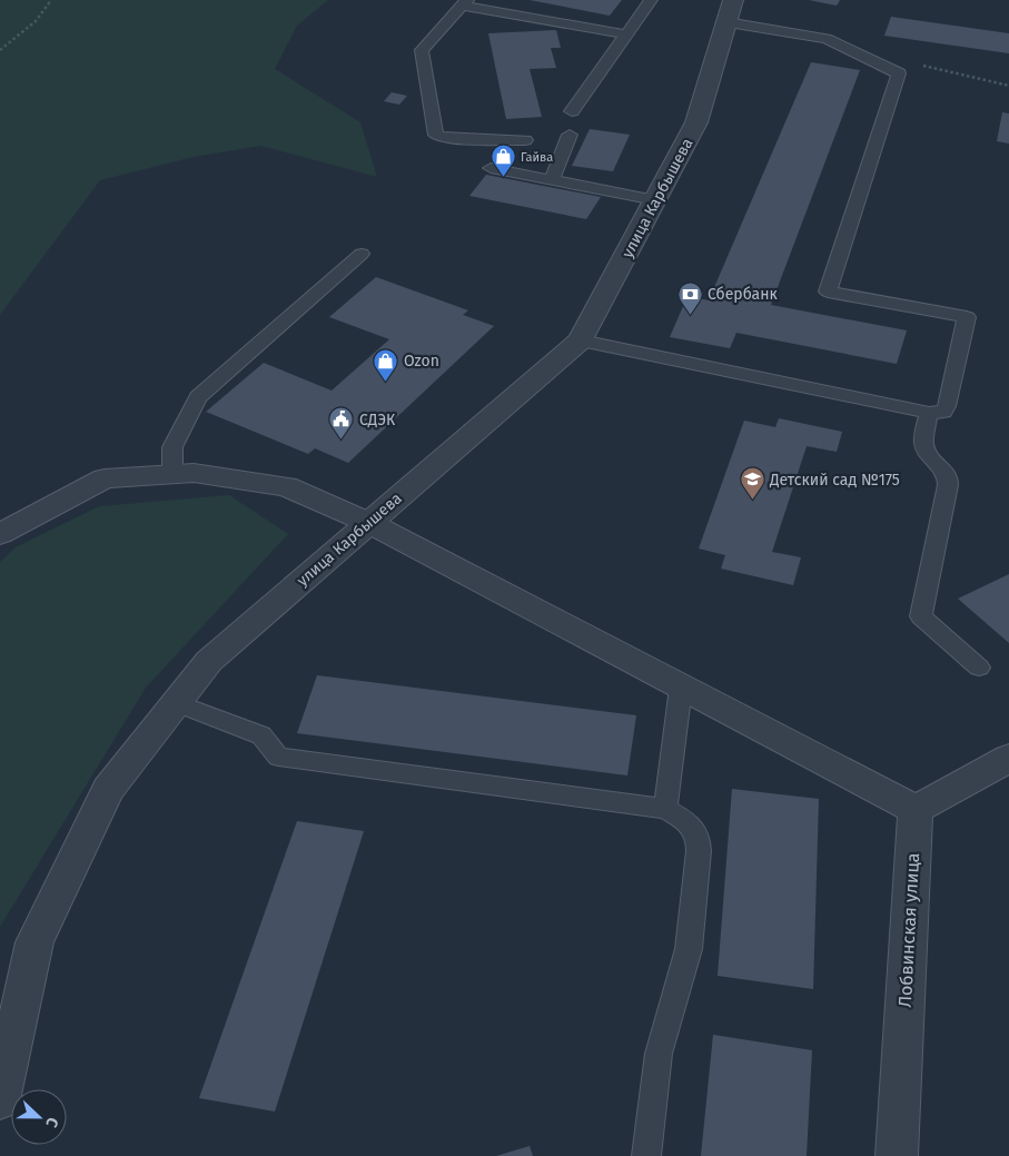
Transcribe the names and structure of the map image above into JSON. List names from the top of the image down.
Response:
{
  "streets": {
    "street": ["улица Карбышева", "Лобвинская улица"]
  },
  "places": {
    "shop": ["Гайва", "Ozon"],
    "bank": ["Сбербанк"],
    "public building": ["СДЭК"],
    "school or university": ["Детский сад №175"]
  },
  "north": "right"
}
